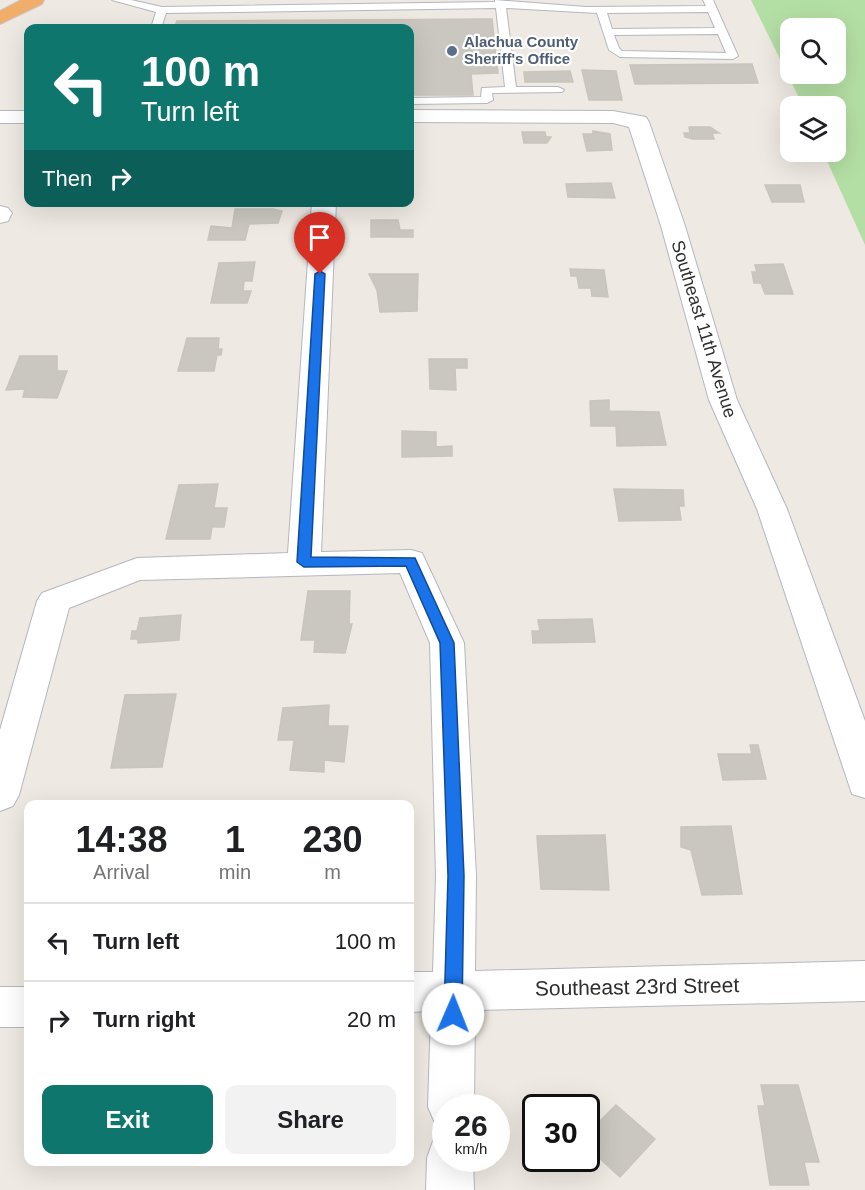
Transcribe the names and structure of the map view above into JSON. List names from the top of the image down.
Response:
{
  "streets": {
    "street": ["Southeast 11th Avenue", "Southeast 23rd Street"]
  },
  "places": ["Alachua County Sheriff's Office"],
  "page": {
    "turn": ["100 m", "Turn left"],
    "then": "Then",
    "eta": [
      "14:38",
      "Arrival",
      "1",
      "min",
      "230",
      "m"
    ],
    "list": [
      {
        "name": "Turn left",
        "value": "100 m"
      },
      {
        "name": "Turn right",
        "value": "20 m"
      }
    ],
    "buttons": ["Exit", "Share"],
    "speed": "26 km/h",
    "limit": "30"
  }
}
